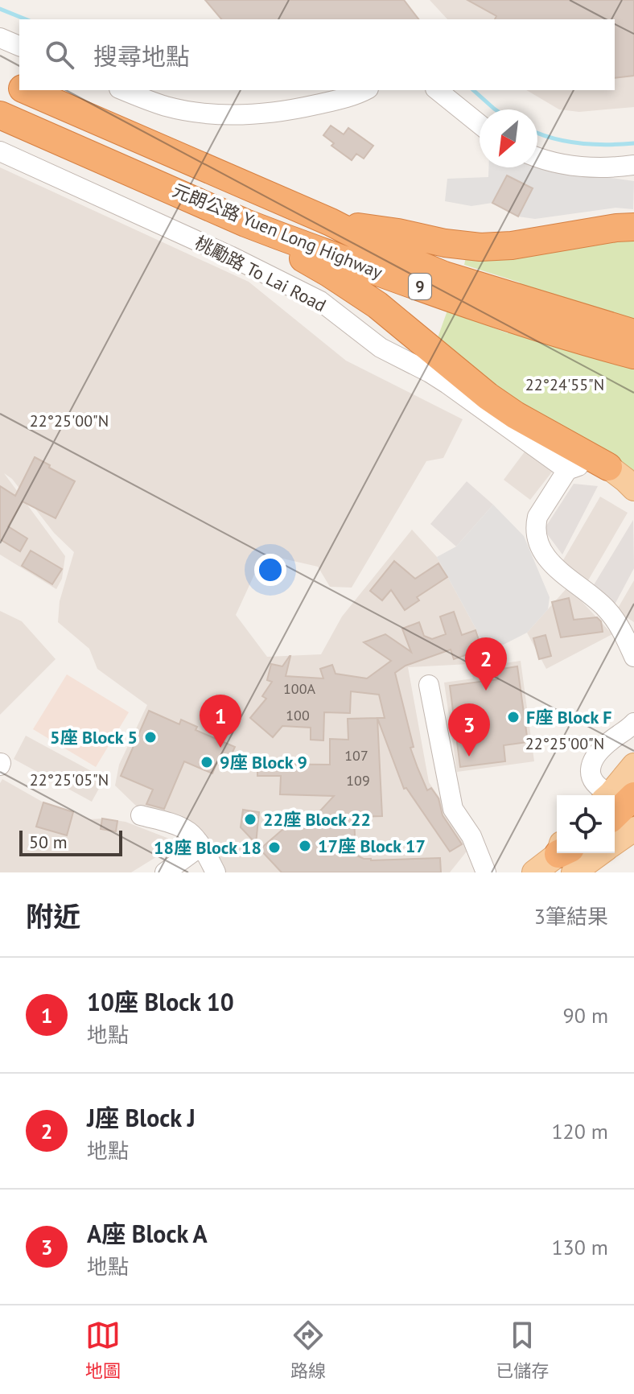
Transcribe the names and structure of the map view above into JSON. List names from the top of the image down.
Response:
{
  "streets": {
    "highway": ["元朗公路 Yuen Long Highway", "9"],
    "street": ["桃勵路 To Lai Road"]
  },
  "crossings": [
    ["元朗公路 Yuen Long Highway", "9"]
  ],
  "places": [
    "F座 Block F",
    "5座 Block 5",
    "9座 Block 9",
    "22座 Block 22",
    "17座 Block 17",
    "18座 Block 18"
  ],
  "house_numbers": [
    "100A",
    "100",
    "107",
    "109"
  ],
  "scale_bar": "50 m",
  "north": "bottom left",
  "page": {
    "search": "搜尋地點",
    "pins": ["2", "1", "3"],
    "scale": "50 m",
    "heading": ["附近", "3筆結果"],
    "list": [
      {
        "mark": "1",
        "name": "10座 Block 10",
        "note": "地點",
        "value": "90 m"
      },
      {
        "mark": "2",
        "name": "J座 Block J",
        "note": "地點",
        "value": "120 m"
      },
      {
        "mark": "3",
        "name": "A座 Block A",
        "note": "地點",
        "value": "130 m"
      }
    ],
    "nav": ["地圖", "路線", "已儲存"]
  },
  "coordinates": ["22°24'55\"N", "22°25'00\"N", "22°25'05\"N"]
}
